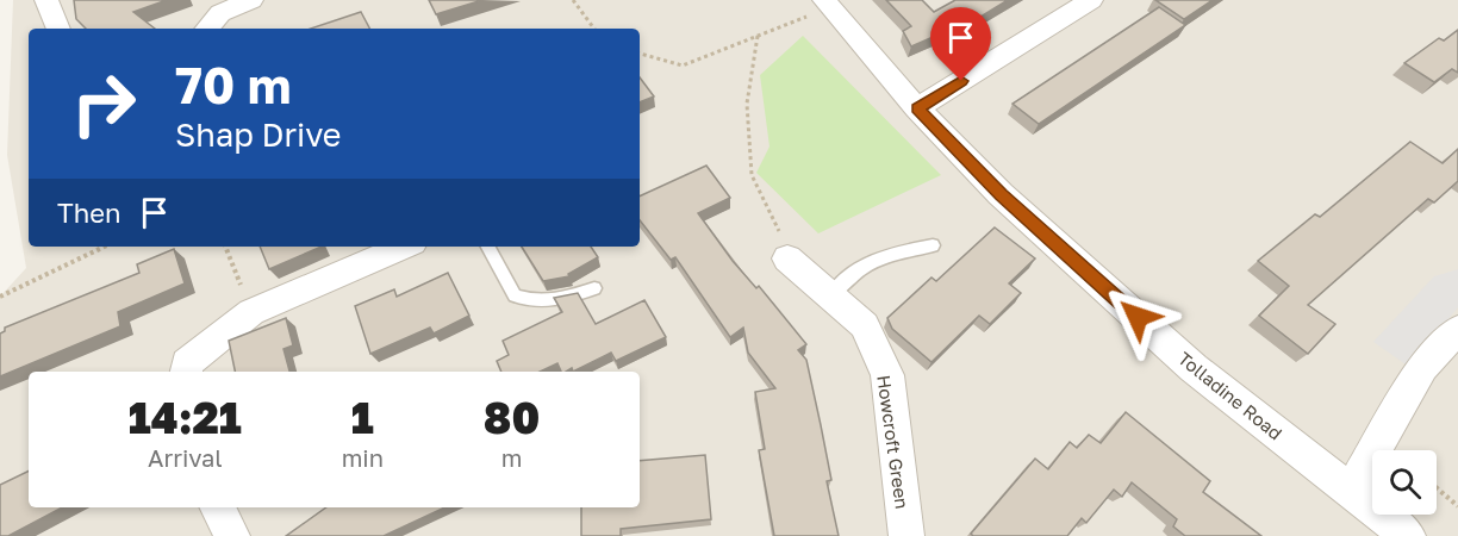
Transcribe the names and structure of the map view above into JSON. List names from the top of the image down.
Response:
{
  "streets": {
    "street": ["Tolladine Road", "Howcroft Green"]
  },
  "page": {
    "turn": ["70 m", "Shap Drive"],
    "then": "Then",
    "eta": [
      "14:21",
      "Arrival",
      "1",
      "min",
      "80",
      "m"
    ]
  }
}
